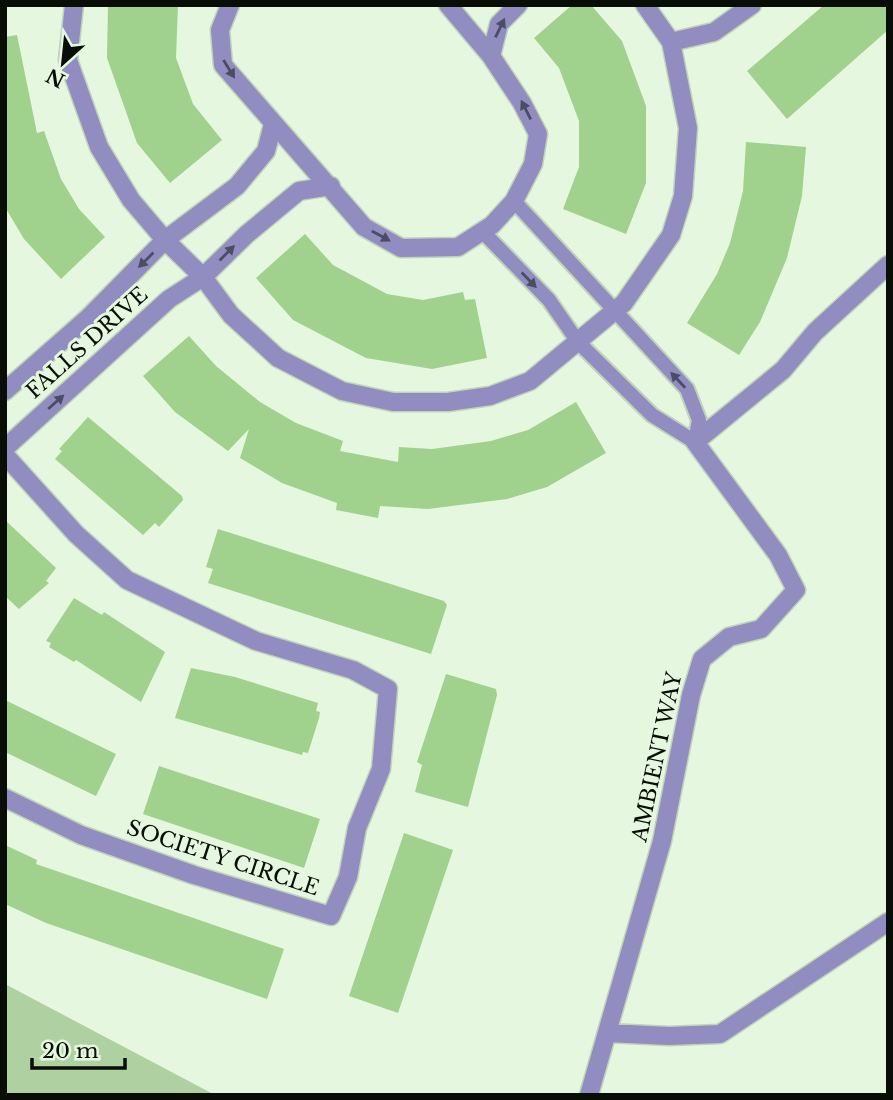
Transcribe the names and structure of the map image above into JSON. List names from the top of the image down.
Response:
{
  "streets": {
    "street": ["FALLS DRIVE", "AMBIENT WAY", "SOCIETY CIRCLE"]
  },
  "scale_bar": "20 m",
  "north": "bottom left"
}
